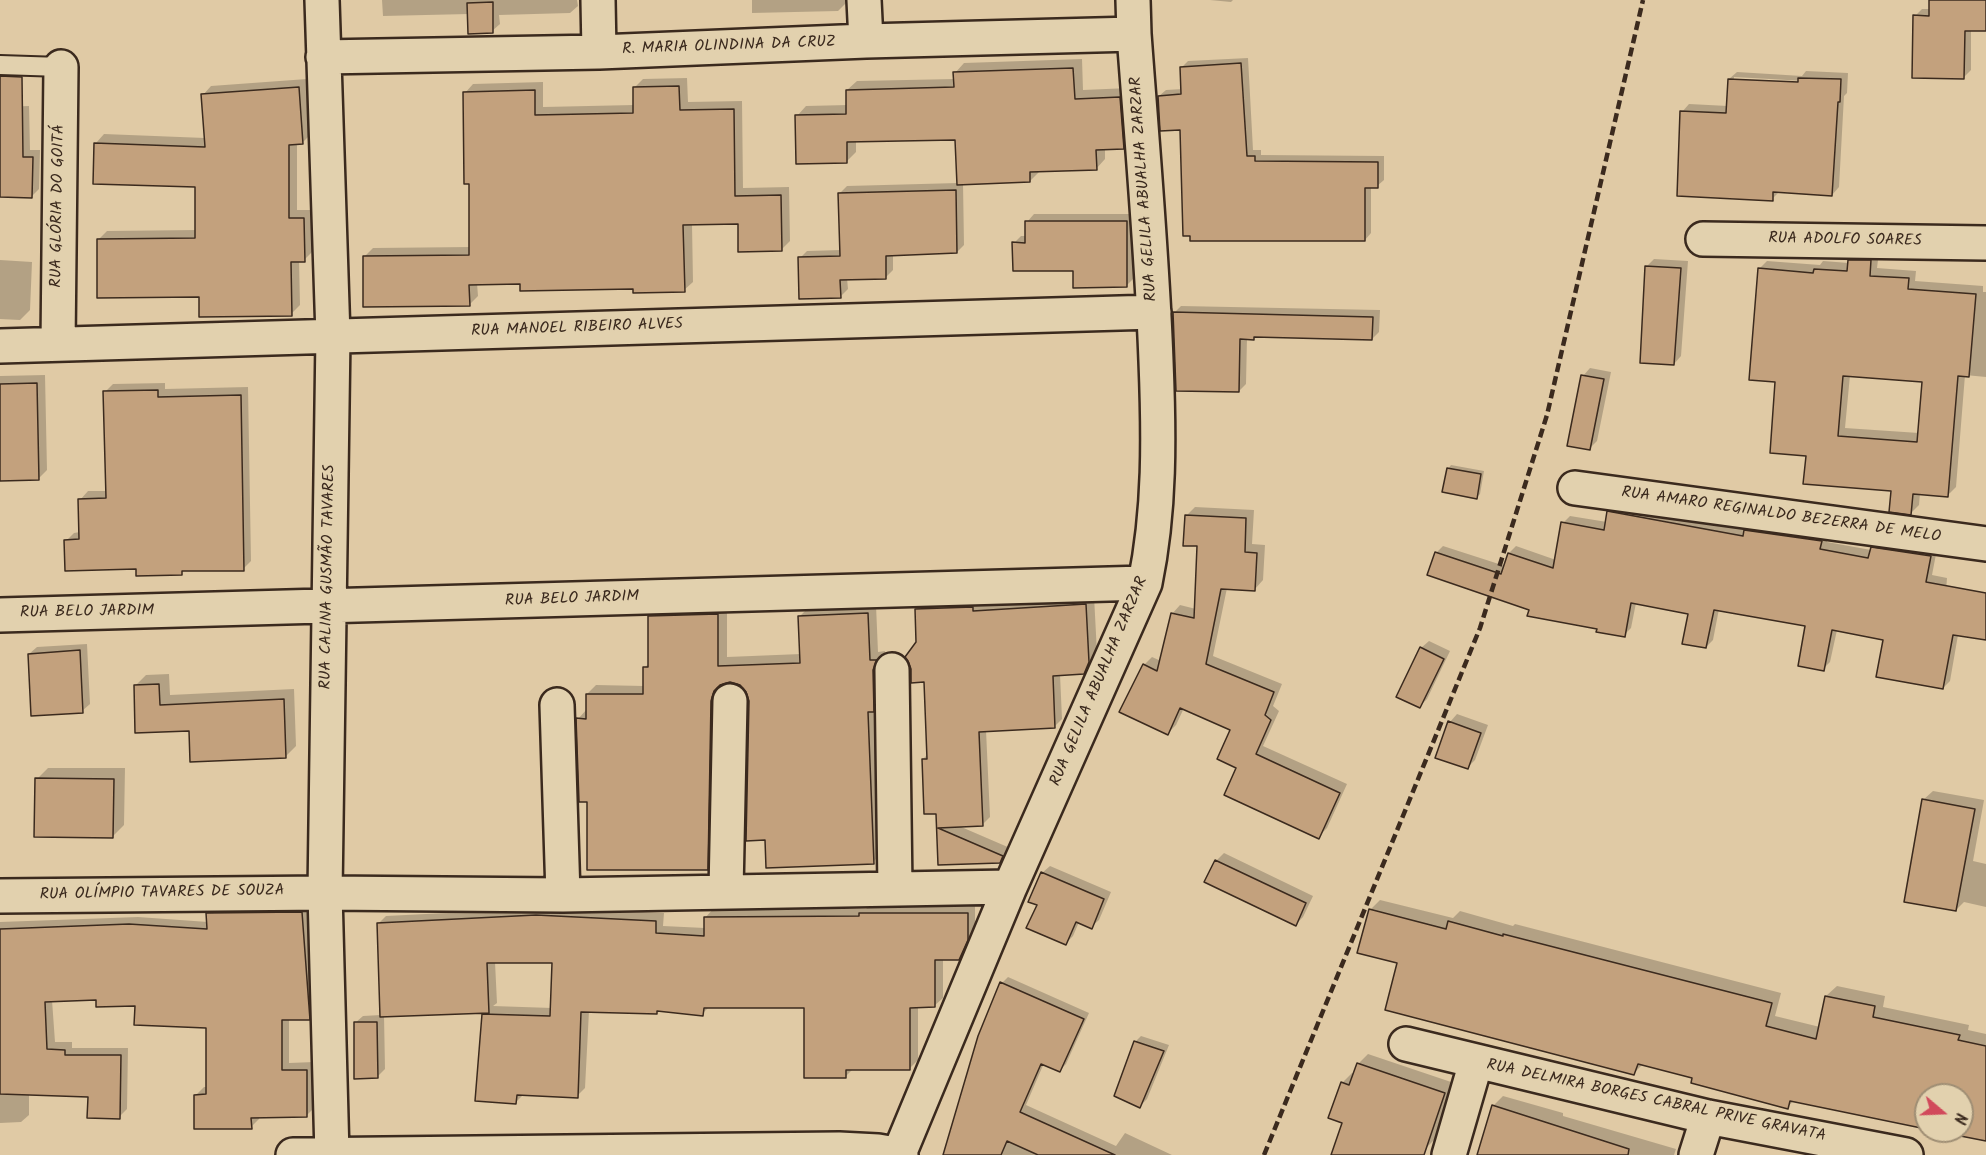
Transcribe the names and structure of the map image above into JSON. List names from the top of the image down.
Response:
{
  "streets": {
    "street": [
      "R. MARIA OLINDINA DA CRUZ",
      "RUA GELILA ABUALHA ZARZAR",
      "RUA GLÓRIA DO GOITÁ",
      "RUA ADOLFO SOARES",
      "RUA MANOEL RIBEIRO ALVES",
      "RUA AMARO REGINALDO BEZERRA DE MELO",
      "RUA CALINA GUSMÃO TAVARES",
      "RUA BELO JARDIM",
      "RUA OLÍMPIO TAVARES DE SOUZA",
      "RUA DELMIRA BORGES CABRAL PRIVE GRAVATA"
    ]
  },
  "crossings": [
    ["R. MARIA OLINDINA DA CRUZ", "RUA GELILA ABUALHA ZARZAR"],
    ["R. MARIA OLINDINA DA CRUZ", "RUA CALINA GUSMÃO TAVARES"],
    ["RUA GELILA ABUALHA ZARZAR", "RUA MANOEL RIBEIRO ALVES"],
    ["RUA GELILA ABUALHA ZARZAR", "RUA BELO JARDIM"],
    ["RUA GELILA ABUALHA ZARZAR", "RUA OLÍMPIO TAVARES DE SOUZA"],
    ["RUA GLÓRIA DO GOITÁ", "RUA MANOEL RIBEIRO ALVES"],
    ["RUA MANOEL RIBEIRO ALVES", "RUA CALINA GUSMÃO TAVARES"],
    ["RUA CALINA GUSMÃO TAVARES", "RUA BELO JARDIM"],
    ["RUA CALINA GUSMÃO TAVARES", "RUA OLÍMPIO TAVARES DE SOUZA"]
  ],
  "north": "right"
}
